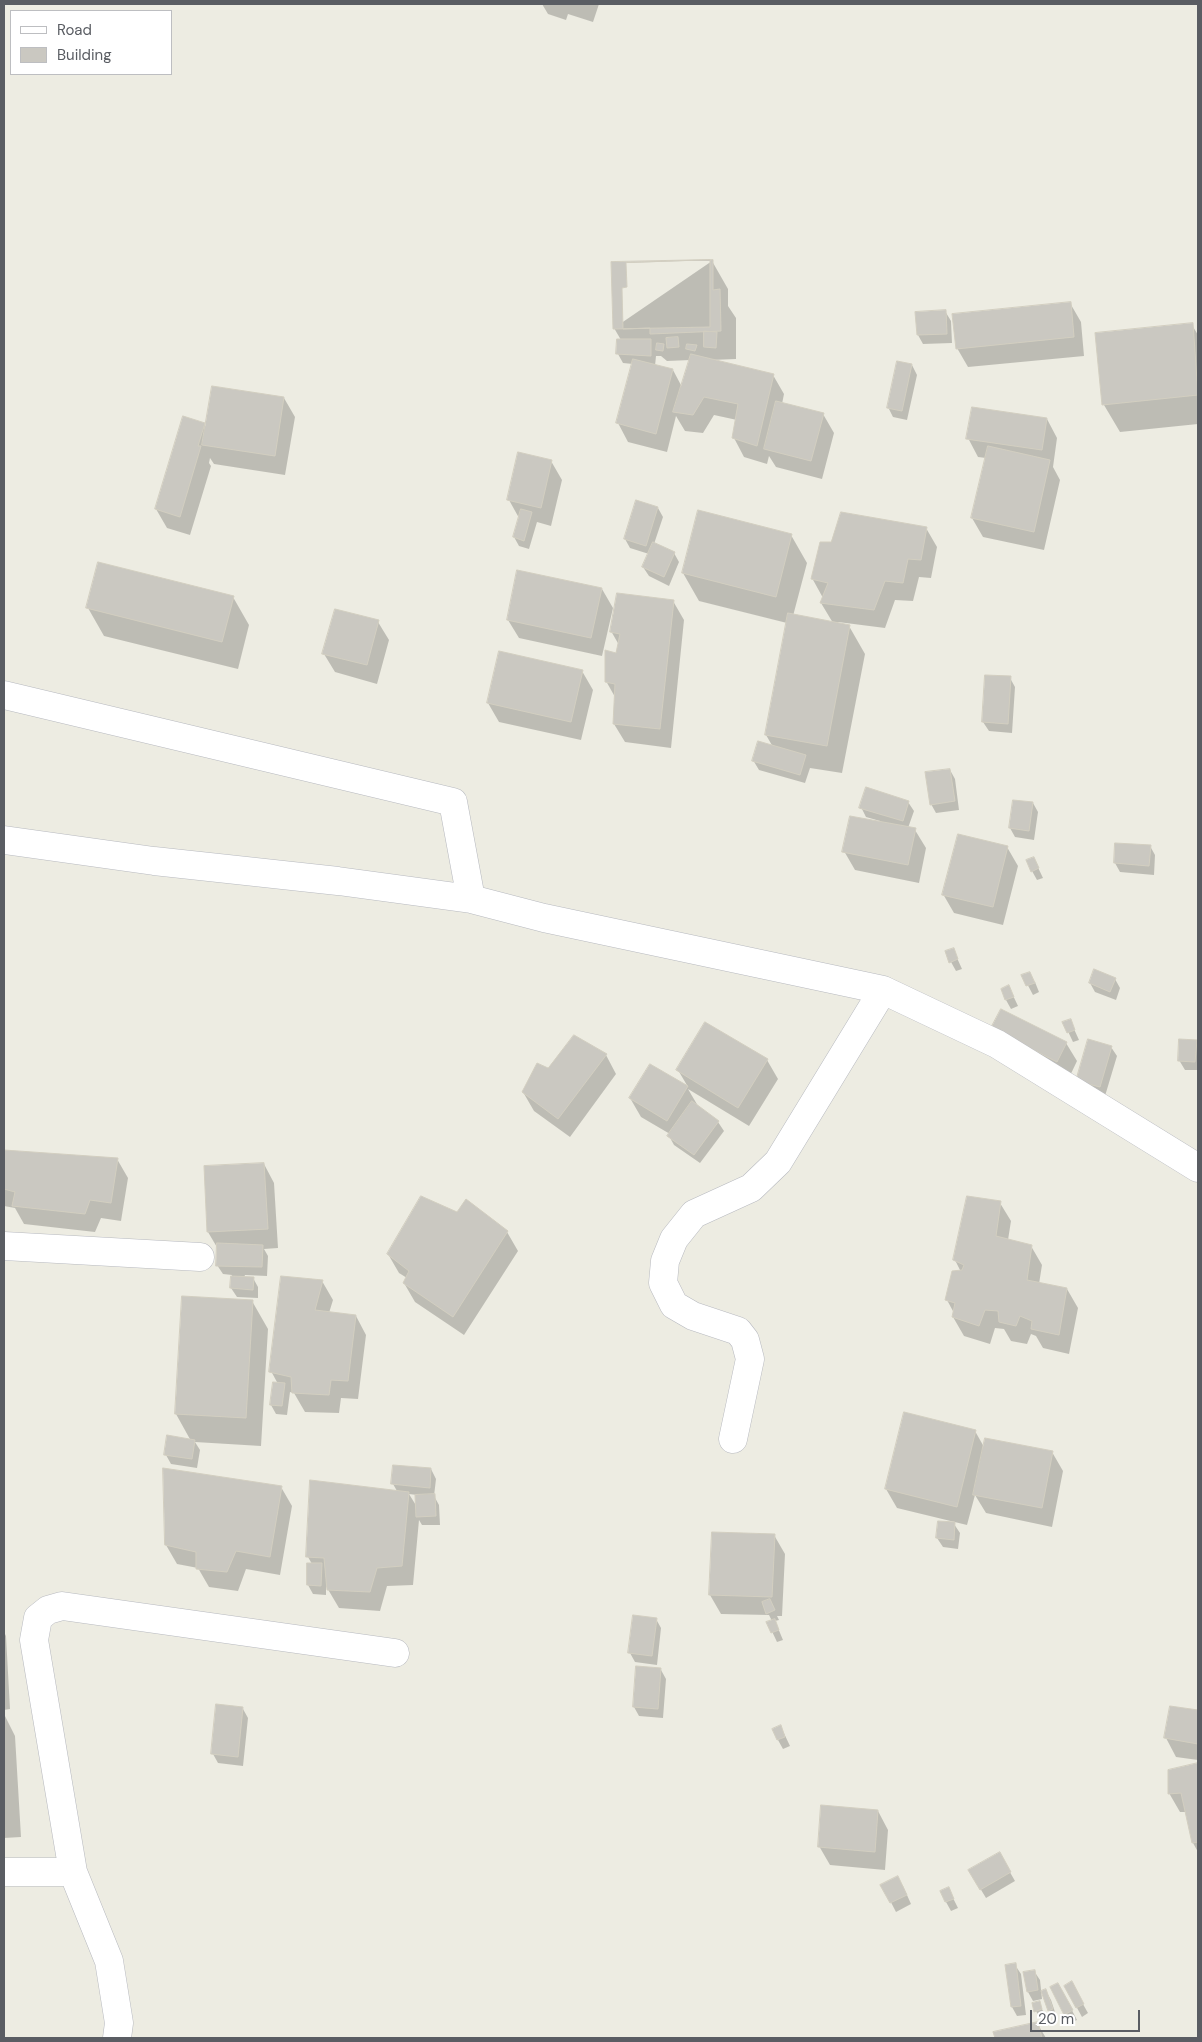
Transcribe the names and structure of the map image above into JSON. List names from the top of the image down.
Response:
{
  "legend": ["Road", "Building"],
  "scale_bar": "20 m"
}
